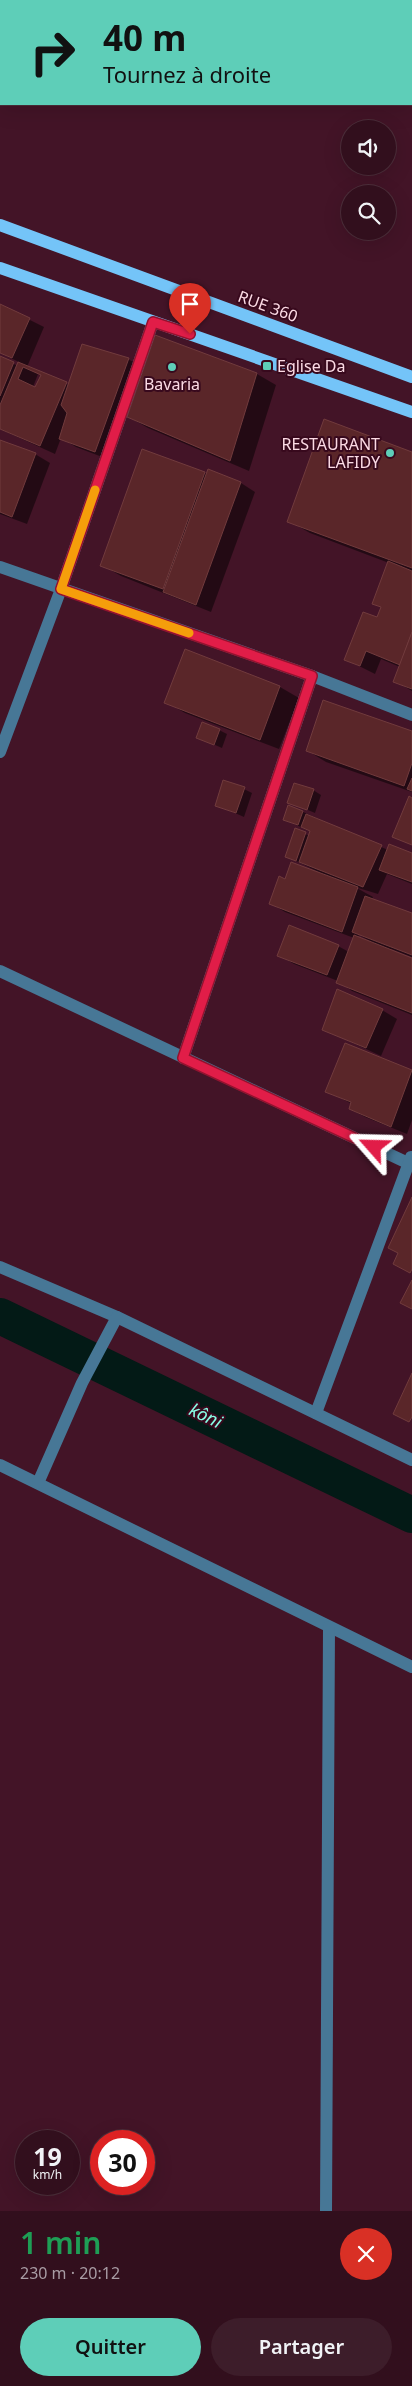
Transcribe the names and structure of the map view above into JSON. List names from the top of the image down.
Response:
{
  "streets": {
    "main road": ["RUE 360"]
  },
  "water": ["kôni"],
  "places": {
    "transit": ["Eglise Da"],
    "other": ["Bavaria", "RESTAURANT LAFIDY"]
  },
  "page": {
    "turn": ["40 m", "Tournez à droite"],
    "speed": "19 km/h",
    "limit": "30",
    "heading": ["1 min", "230 m · 20:12"],
    "buttons": ["Quitter", "Partager"]
  }
}
